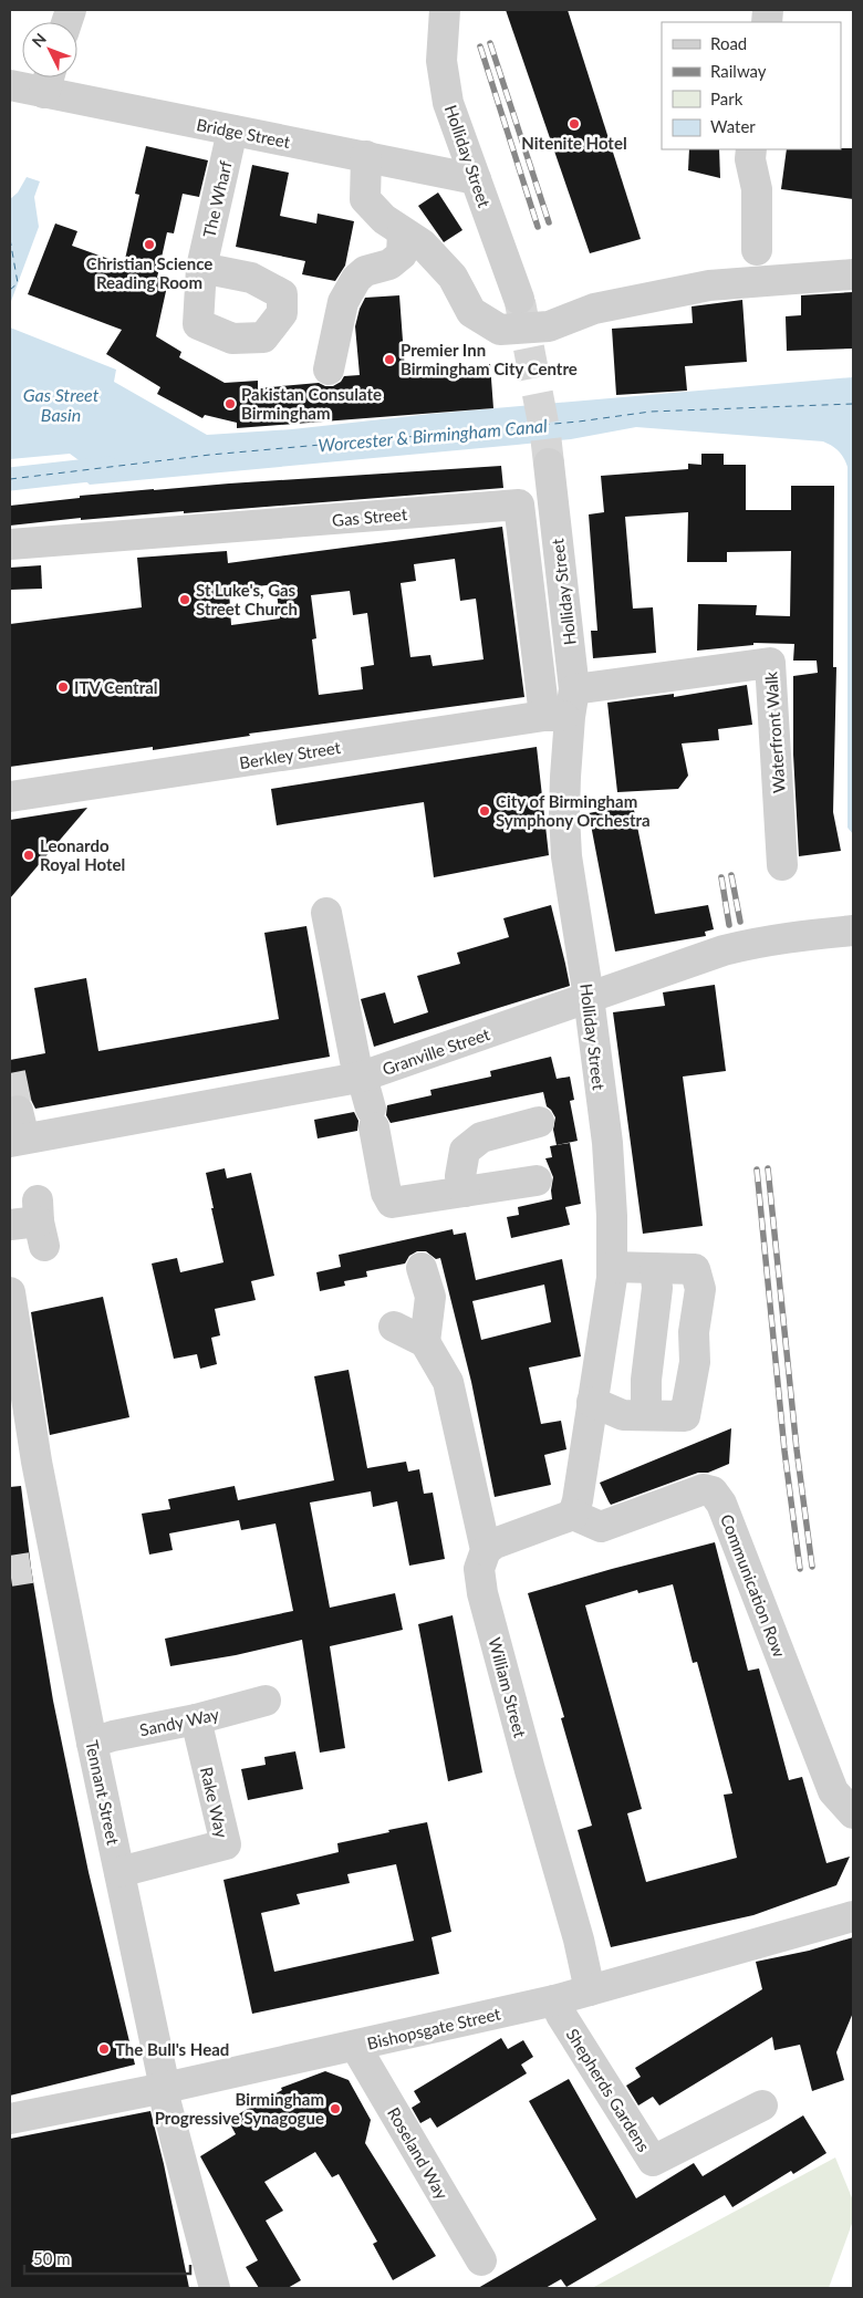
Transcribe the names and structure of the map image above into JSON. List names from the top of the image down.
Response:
{
  "streets": {
    "street": [
      "Bridge Street",
      "Holliday Street",
      "The Wharf",
      "Gas Street",
      "Waterfront Walk",
      "Berkley Street",
      "Granville Street",
      "Communication Row",
      "William Street",
      "Sandy Way",
      "Tennant Street",
      "Rake Way",
      "Bishopsgate Street",
      "Shepherds Gardens",
      "Roseland Way"
    ]
  },
  "crossings": [
    ["Bridge Street", "Holliday Street"],
    ["Bridge Street", "The Wharf"],
    ["Holliday Street", "Gas Street"],
    ["Holliday Street", "Waterfront Walk"],
    ["Holliday Street", "Berkley Street"],
    ["Holliday Street", "Granville Street"],
    ["Holliday Street", "Communication Row"],
    ["Gas Street", "Waterfront Walk"],
    ["Gas Street", "Berkley Street"],
    ["Waterfront Walk", "Berkley Street"],
    ["William Street", "Bishopsgate Street"],
    ["Sandy Way", "Tennant Street"],
    ["Sandy Way", "Rake Way"],
    ["Tennant Street", "Rake Way"],
    ["Tennant Street", "Bishopsgate Street"],
    ["Bishopsgate Street", "Shepherds Gardens"],
    ["Bishopsgate Street", "Roseland Way"]
  ],
  "water": ["Gas Street Basin", "Worcester & Birmingham Canal"],
  "places": [
    "Nitenite Hotel",
    "Christian Science Reading Room",
    "Premier Inn Birmingham City Centre",
    "Pakistan Consulate Birmingham",
    "St Luke's, Gas Street Church",
    "ITV Central",
    "City of Birmingham Symphony Orchestra",
    "Leonardo Royal Hotel",
    "The Bull's Head",
    "Birmingham Progressive Synagogue"
  ],
  "legend": [
    "Road",
    "Railway",
    "Park",
    "Water"
  ],
  "scale_bar": "50 m",
  "north": "top left"
}
